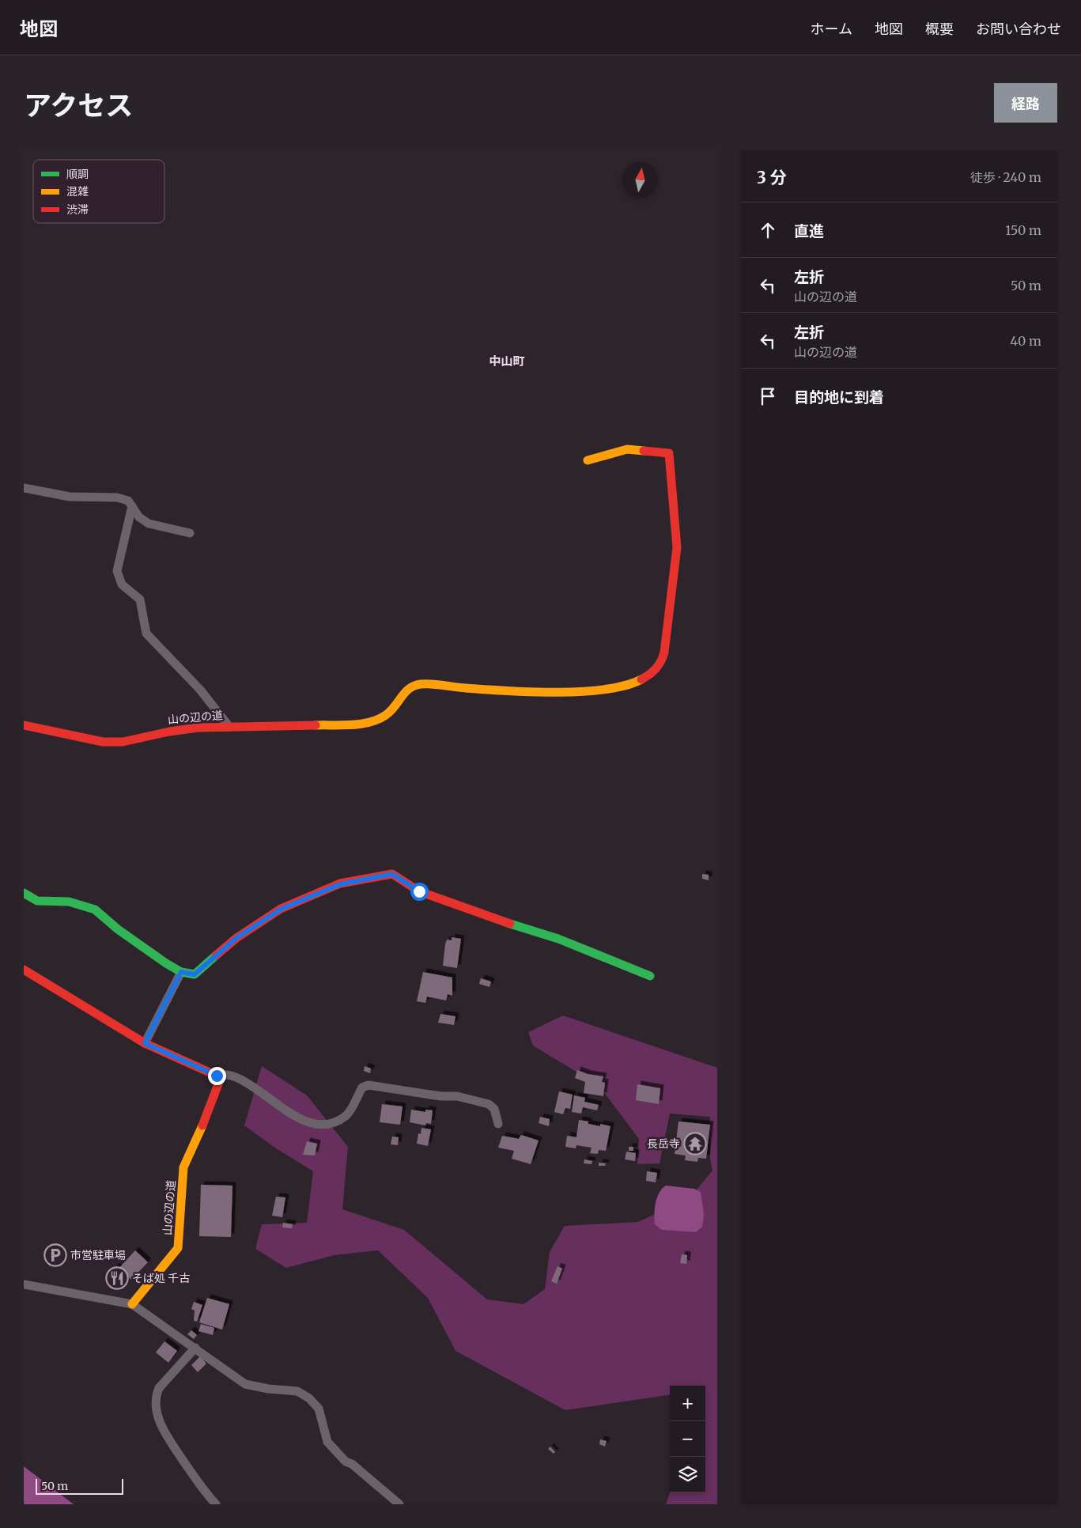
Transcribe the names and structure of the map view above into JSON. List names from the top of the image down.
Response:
{
  "streets": {
    "street": ["山の辺の道"]
  },
  "districts": ["中山町"],
  "places": {
    "temple": ["長岳寺"],
    "parking": ["市営駐車場"],
    "restaurant": ["そば処 千古"]
  },
  "legend": ["順調", "混雑", "渋滞"],
  "scale_bar": "50 m",
  "north": "top",
  "page": {
    "header": "地図",
    "nav": [
      "ホーム",
      "地図",
      "概要",
      "お問い合わせ"
    ],
    "title": "アクセス",
    "buttons": "経路",
    "heading": ["3 分", "徒歩 · 240 m"],
    "list": [
      ["直進", "150 m"],
      ["左折", "山の辺の道", "50 m"],
      ["左折", "山の辺の道", "40 m"],
      "目的地に到着"
    ],
    "map_buttons": ["+", "−"],
    "scale": "50 m"
  }
}
